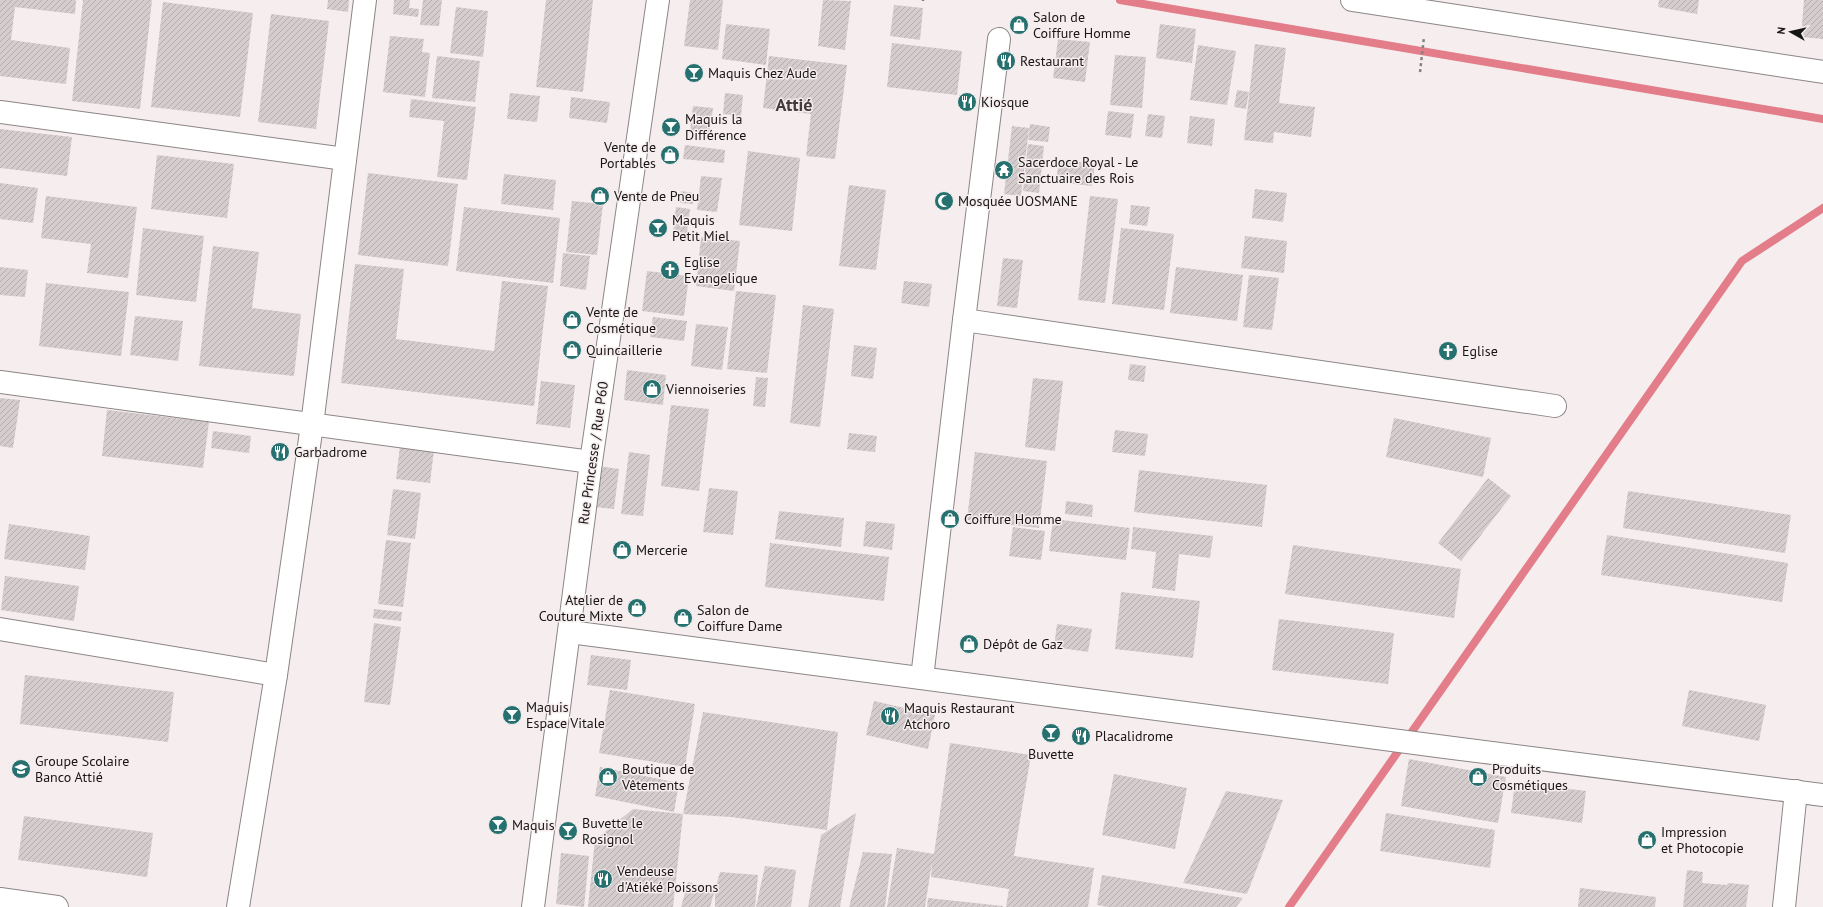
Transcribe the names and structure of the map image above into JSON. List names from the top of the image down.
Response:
{
  "streets": {
    "street": ["Rue Princesse / Rue P60"]
  },
  "districts": ["Attié"],
  "places": {
    "shop": [
      "Salon de Coiffure Homme",
      "Vente de Portables",
      "Vente de Pneu",
      "Vente de Cosmétique",
      "Quincaillerie",
      "Viennoiseries",
      "Coiffure Homme",
      "Mercerie",
      "Atelier de Couture Mixte",
      "Salon de Coiffure Dame",
      "Dépôt de Gaz",
      "Boutique de Vêtements",
      "Produits Cosmétiques",
      "Impression et Photocopie"
    ],
    "restaurant": [
      "Restaurant",
      "Kiosque",
      "Garbadrome",
      "Maquis Restaurant Atchoro",
      "Placalidrome",
      "Vendeuse d'Atiéké Poissons"
    ],
    "bar": [
      "Maquis Chez Aude",
      "Maquis la Différence",
      "Maquis Petit Miel",
      "Maquis Espace Vitale",
      "Buvette",
      "Maquis",
      "Buvette le Rosignol"
    ],
    "temple": ["Sacerdoce Royal - Le Sanctuaire des Rois"],
    "mosque": ["Mosquée UOSMANE"],
    "church": ["Eglise Evangelique", "Eglise"],
    "school or university": ["Groupe Scolaire Banco Attié"]
  },
  "north": "left"
}
